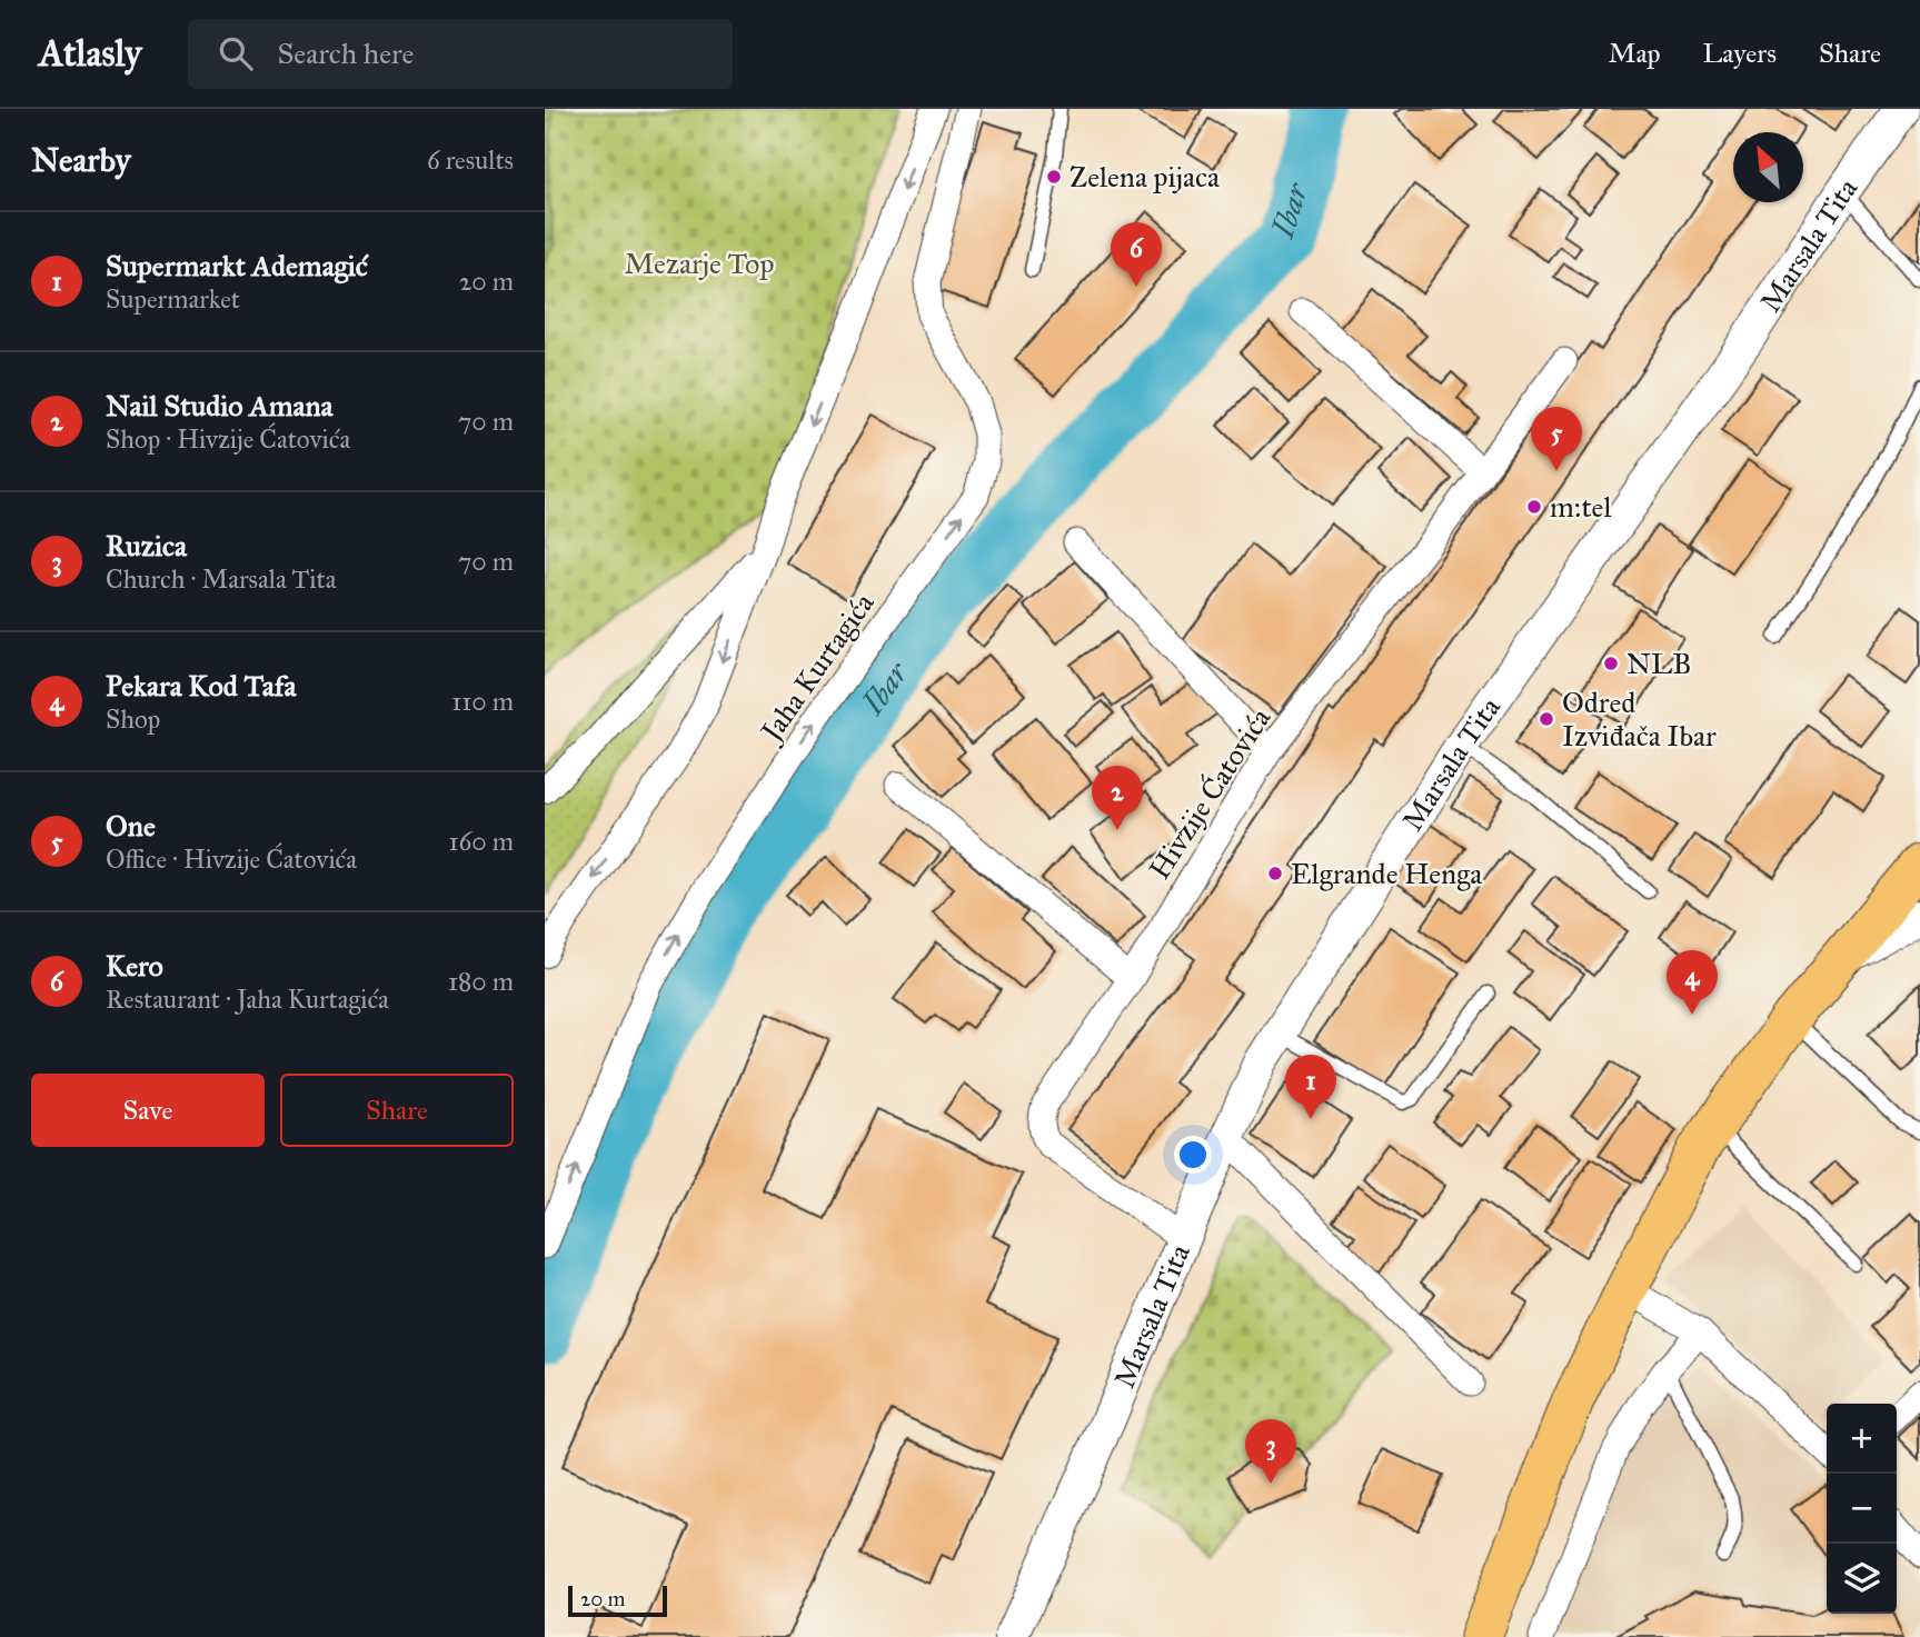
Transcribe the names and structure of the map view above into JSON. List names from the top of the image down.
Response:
{
  "streets": {
    "street": ["Marsala Tita", "Jaha Kurtagića", "Hivzije Ćatovića"]
  },
  "crossings": [
    ["Marsala Tita", "Hivzije Ćatovića"]
  ],
  "water": ["Ibar"],
  "parks": ["Mezarje Top"],
  "places": [
    "Zelena pijaca",
    "m:tel",
    "NLB",
    "Odred Izviđača Ibar",
    "Elgrande Henga"
  ],
  "scale_bar": "20 m",
  "north": "top left",
  "page": {
    "header": "Atlasly",
    "search": "Search here",
    "nav": ["Map", "Layers", "Share"],
    "heading": ["Nearby", "6 results"],
    "list": [
      {
        "mark": "1",
        "name": "Supermarkt Ademagić",
        "note": "Supermarket",
        "value": "20 m"
      },
      {
        "mark": "2",
        "name": "Nail Studio Amana",
        "note": "Shop · Hivzije Ćatovića",
        "value": "70 m"
      },
      {
        "mark": "3",
        "name": "Ruzica",
        "note": "Church · Marsala Tita",
        "value": "70 m"
      },
      {
        "mark": "4",
        "name": "Pekara Kod Tafa",
        "note": "Shop",
        "value": "110 m"
      },
      {
        "mark": "5",
        "name": "One",
        "note": "Office · Hivzije Ćatovića",
        "value": "160 m"
      },
      {
        "mark": "6",
        "name": "Kero",
        "note": "Restaurant · Jaha Kurtagića",
        "value": "180 m"
      }
    ],
    "pins": [
      "6",
      "5",
      "2",
      "4",
      "1",
      "3"
    ],
    "buttons": ["Save", "Share"],
    "map_buttons": ["+", "−"],
    "scale": "20 m"
  }
}
